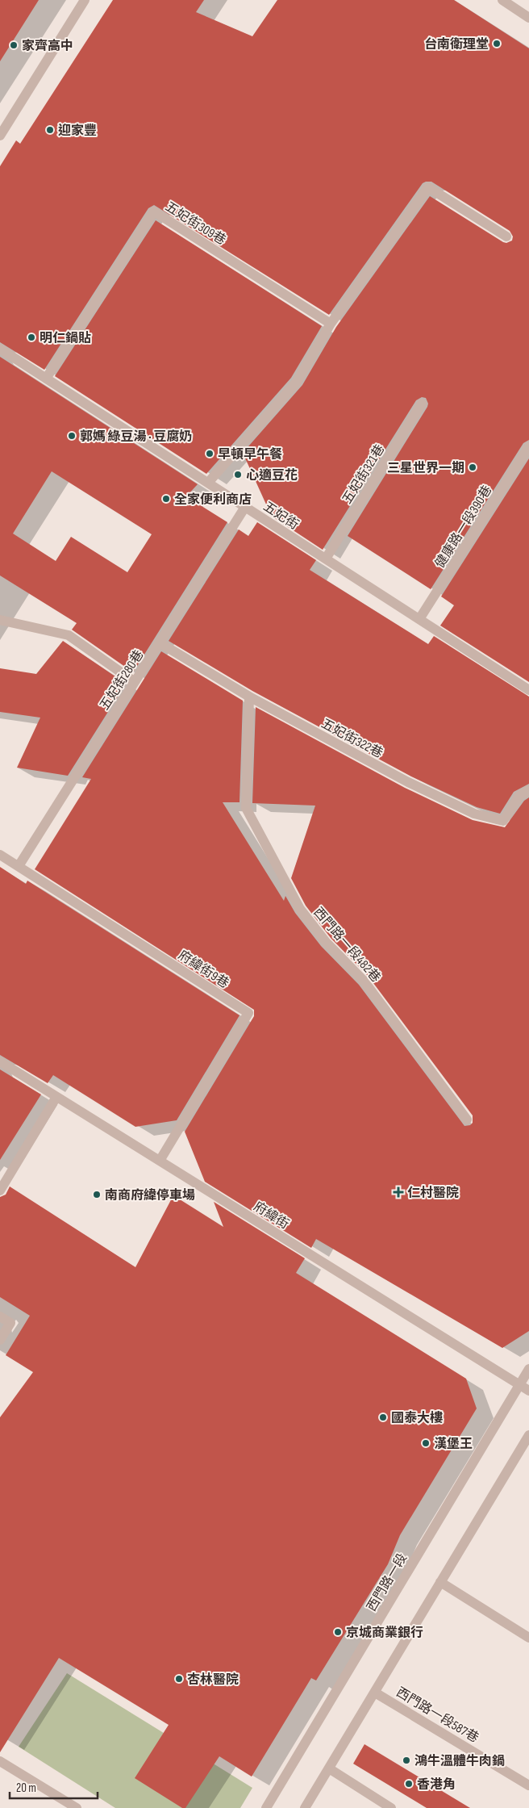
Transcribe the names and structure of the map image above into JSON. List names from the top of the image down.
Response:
{
  "streets": {
    "street": [
      "五妃街309巷",
      "五妃街321巷",
      "五妃街",
      "健康路一段390巷",
      "五妃街280巷",
      "五妃街322巷",
      "西門路一段482巷",
      "府緯街9巷",
      "府緯街",
      "西門路一段",
      "西門路一段587巷"
    ]
  },
  "crossings": [
    ["五妃街309巷", "五妃街"],
    ["五妃街321巷", "五妃街"],
    ["五妃街", "健康路一段390巷"],
    ["五妃街", "五妃街280巷"],
    ["五妃街280巷", "五妃街322巷"],
    ["五妃街280巷", "府緯街9巷"],
    ["五妃街322巷", "西門路一段482巷"],
    ["府緯街9巷", "府緯街"],
    ["府緯街", "西門路一段"]
  ],
  "places": {
    "other": [
      "台南衛理堂",
      "家齊高中",
      "迎家豐",
      "明仁鍋貼",
      "郭媽 綠豆湯 · 豆腐奶",
      "早頓早午餐",
      "三星世界一期",
      "心適豆花",
      "全家便利商店",
      "南商府緯停車場",
      "國泰大樓",
      "漢堡王",
      "京城商業銀行",
      "杏林醫院",
      "鴻牛溫體牛肉鍋",
      "香港角"
    ],
    "health": ["仁村醫院"]
  },
  "scale_bar": "20 m"
}
